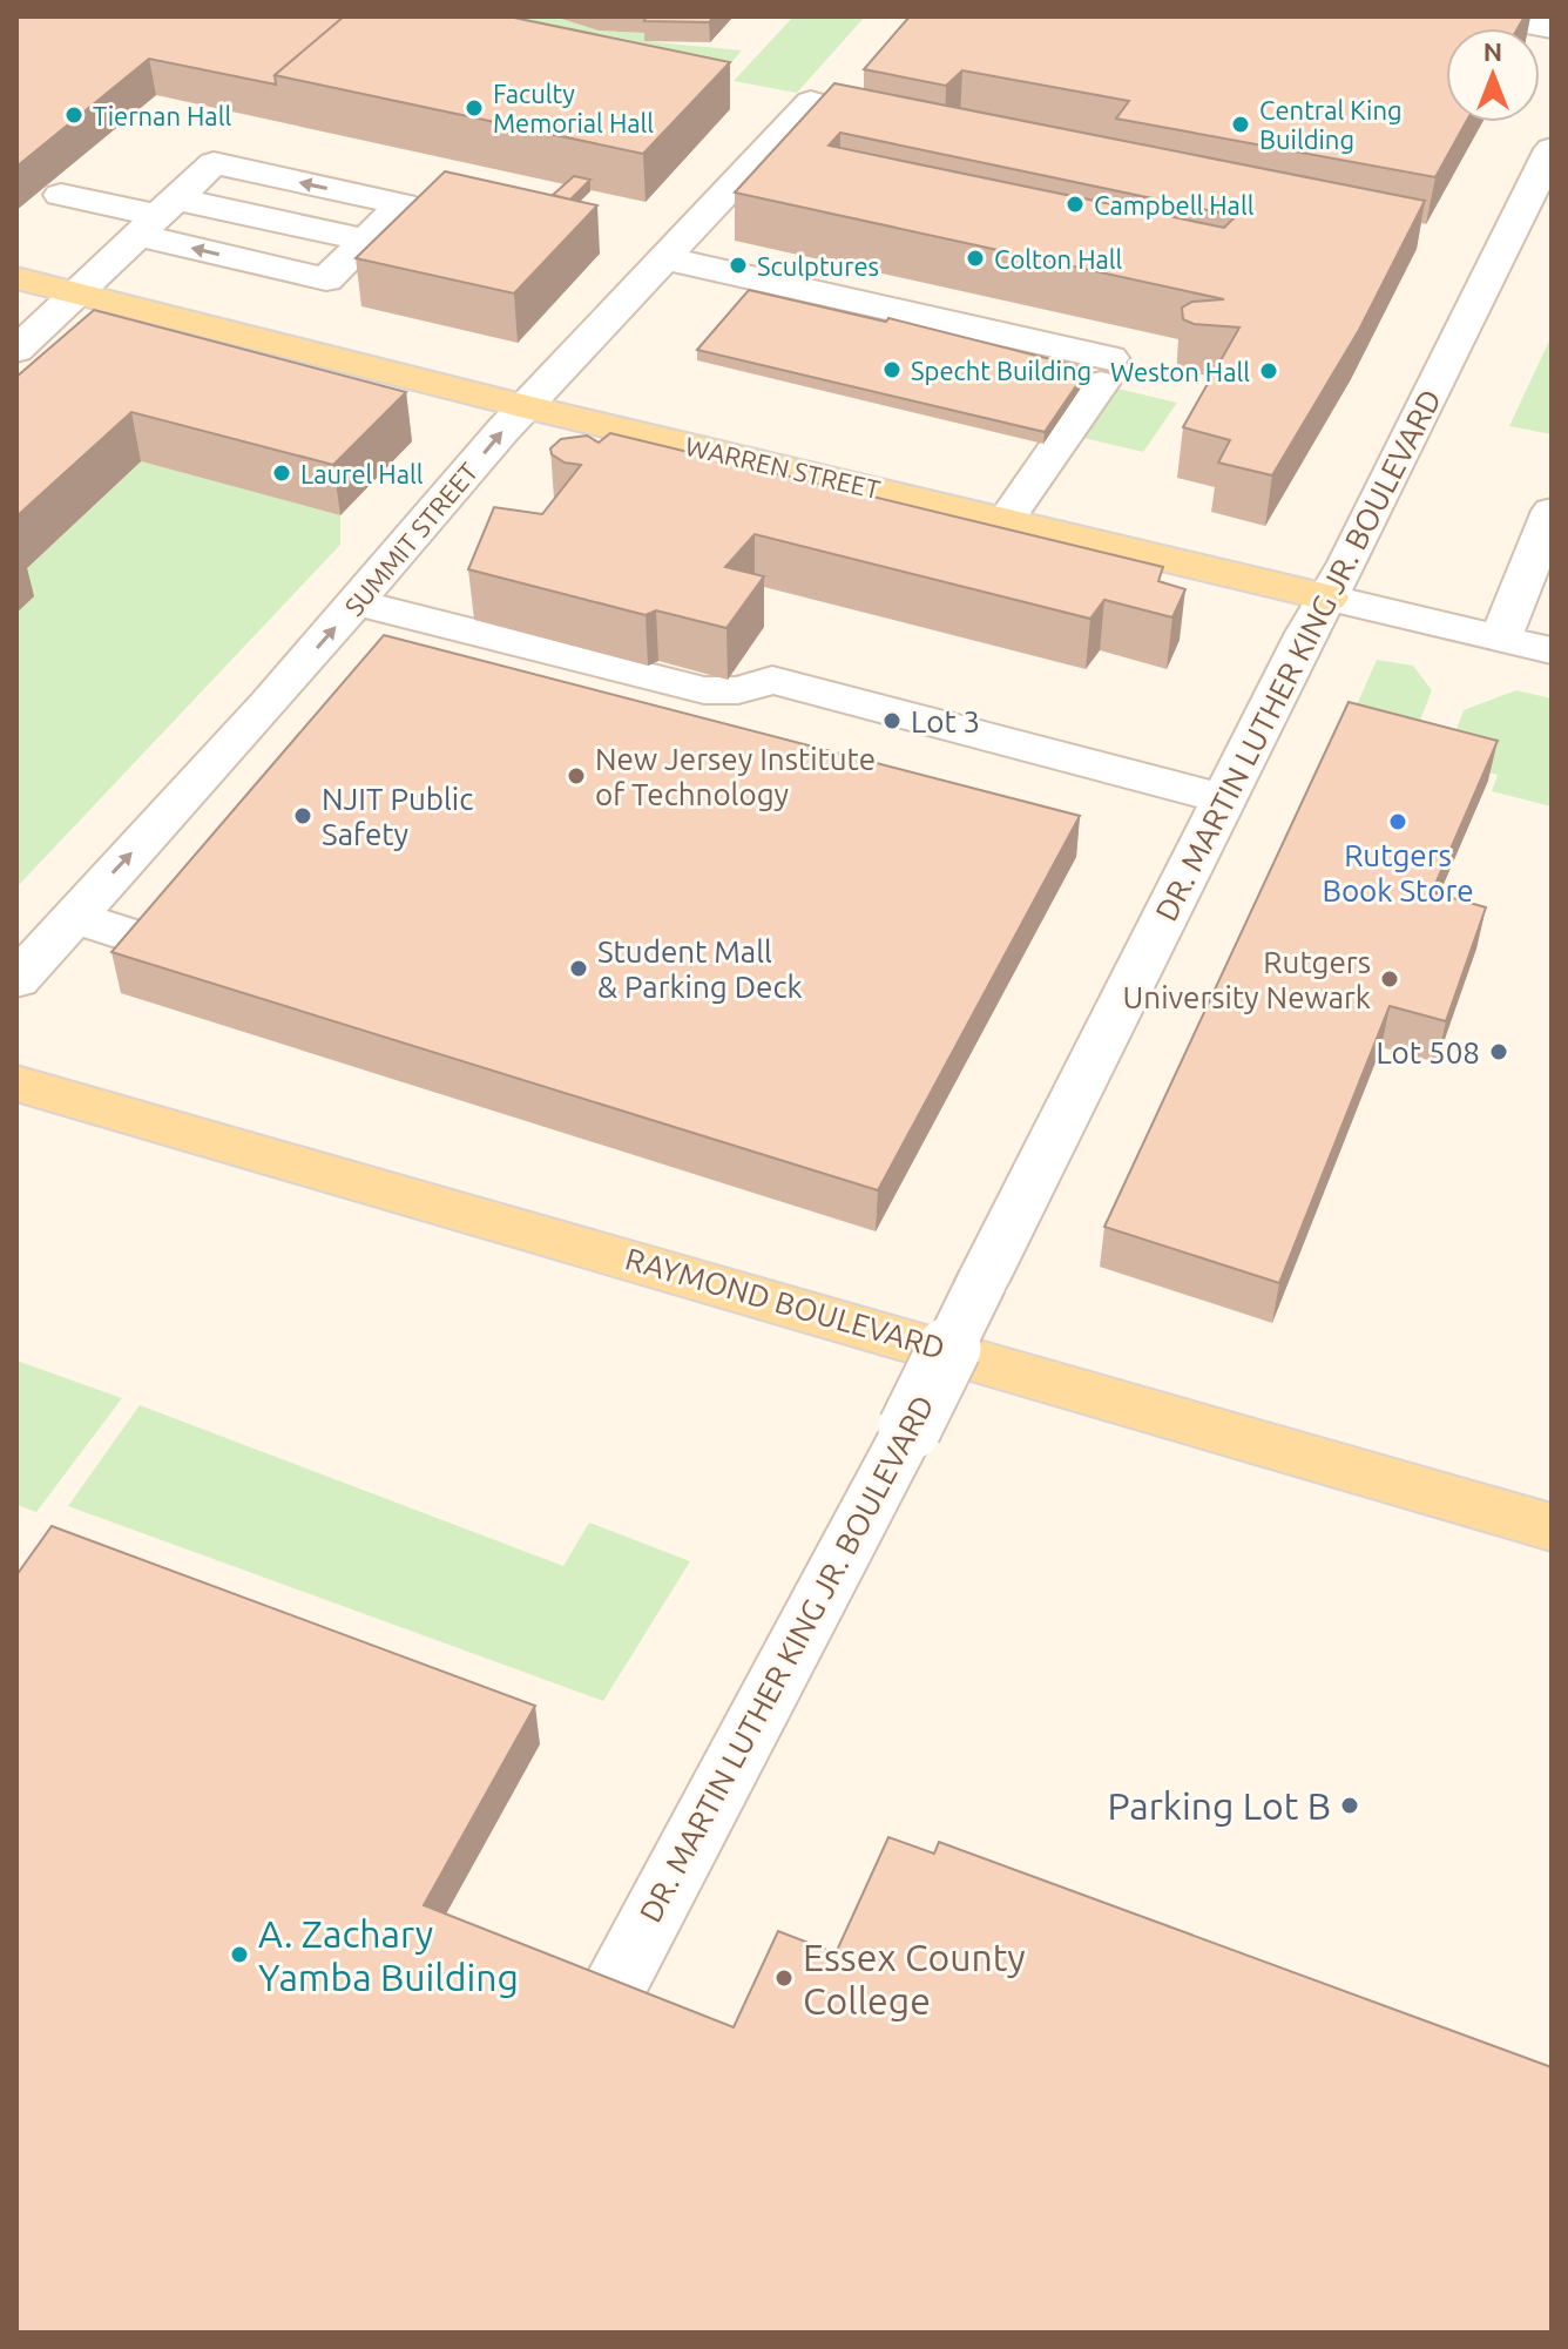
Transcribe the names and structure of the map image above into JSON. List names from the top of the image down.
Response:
{
  "streets": {
    "main road": ["WARREN STREET", "RAYMOND BOULEVARD"],
    "street": ["SUMMIT STREET", "DR. MARTIN LUTHER KING JR. BOULEVARD"]
  },
  "crossings": [
    ["WARREN STREET", "SUMMIT STREET"],
    ["WARREN STREET", "DR. MARTIN LUTHER KING JR. BOULEVARD"]
  ],
  "one_way": ["SUMMIT STREET"],
  "places": [
    "Faculty Memorial Hall",
    "Tiernan Hall",
    "Central King Building",
    "Campbell Hall",
    "Colton Hall",
    "Sculptures",
    "Specht Building",
    "Weston Hall",
    "Laurel Hall",
    "Lot 3",
    "New Jersey Institute of Technology",
    "NJIT Public Safety",
    "Rutgers Book Store",
    "Student Mall & Parking Deck",
    "Rutgers University Newark",
    "Lot 508",
    "Parking Lot B",
    "A. Zachary Yamba Building",
    "Essex County College"
  ],
  "north": "top"
}
